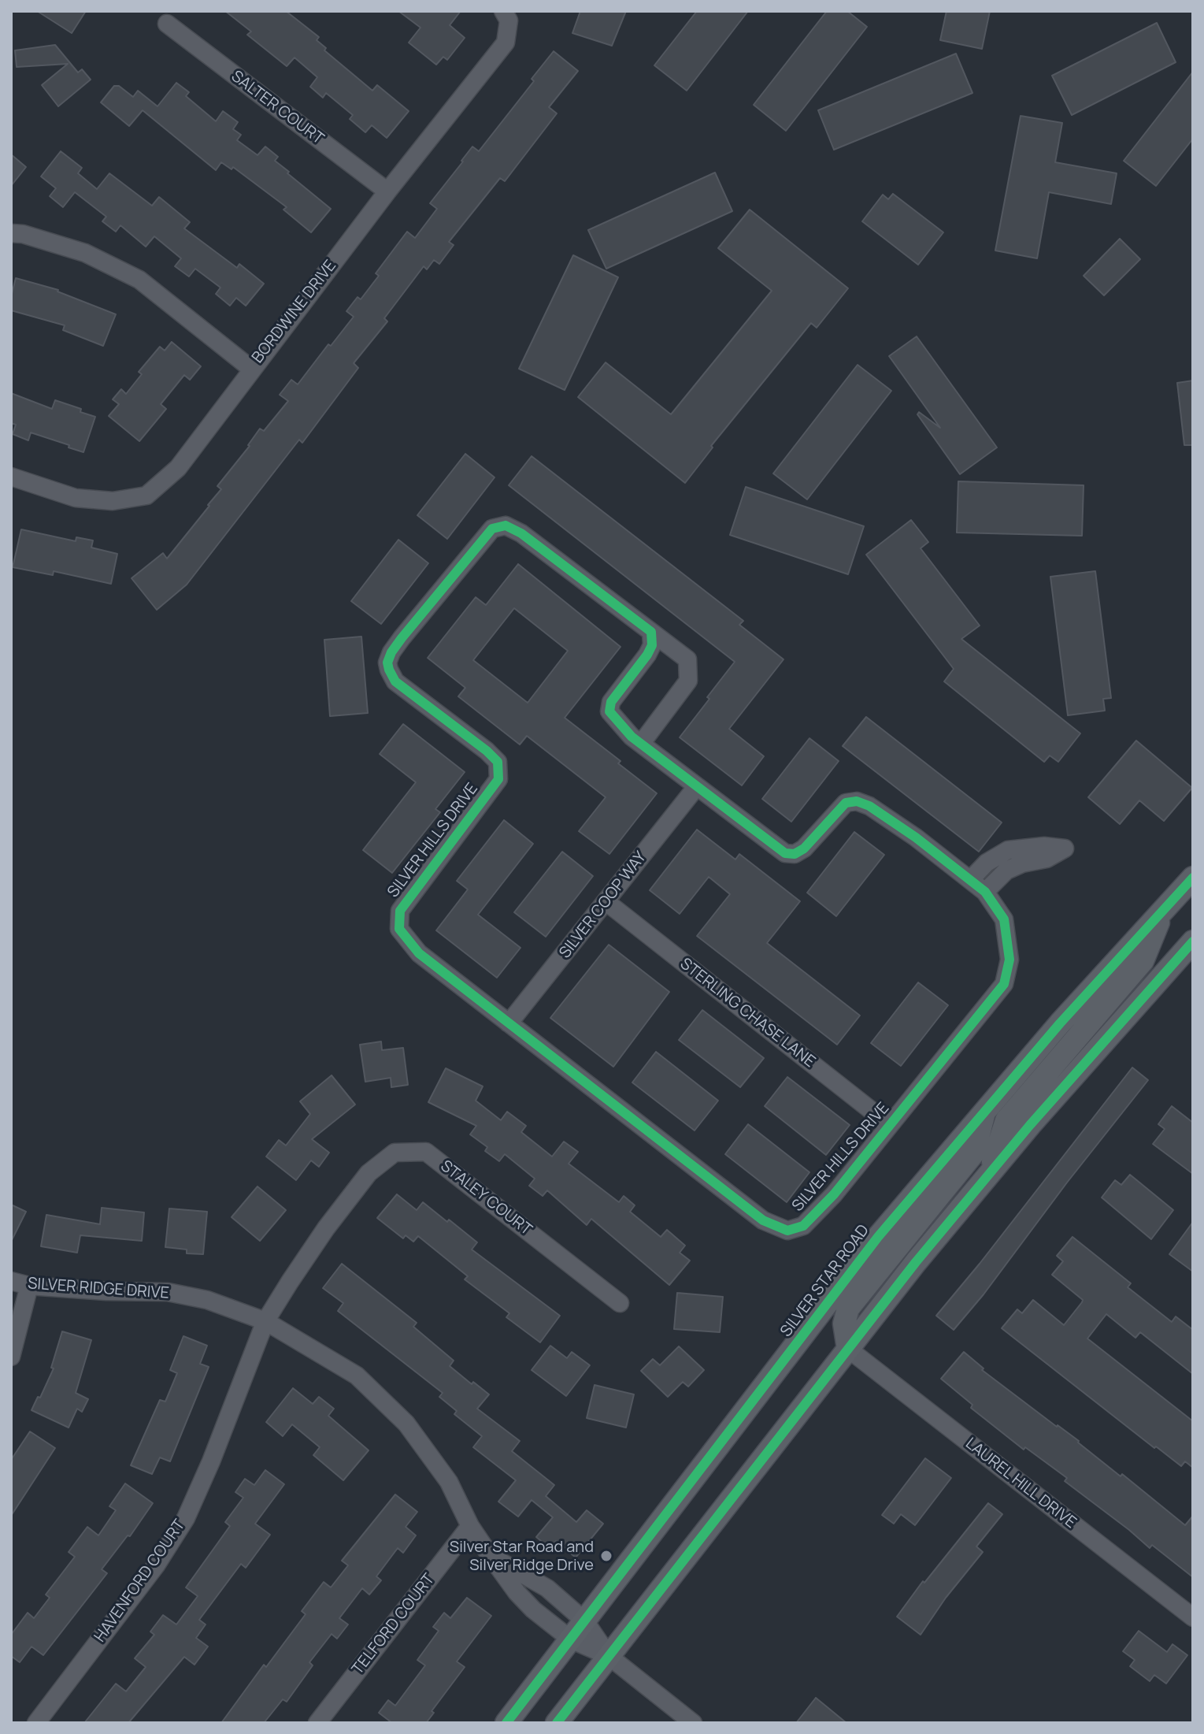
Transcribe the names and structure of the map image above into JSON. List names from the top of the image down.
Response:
{
  "streets": {
    "main road": ["SILVER STAR ROAD"],
    "street": [
      "SALTER COURT",
      "BORDWINE DRIVE",
      "SILVER HILLS DRIVE",
      "SILVER COOP WAY",
      "STERLING CHASE LANE",
      "STALEY COURT",
      "SILVER RIDGE DRIVE",
      "LAUREL HILL DRIVE",
      "HAVENFORD COURT",
      "TELFORD COURT"
    ]
  },
  "crossings": [
    ["SALTER COURT", "BORDWINE DRIVE"],
    ["SILVER HILLS DRIVE", "SILVER COOP WAY"],
    ["SILVER HILLS DRIVE", "STERLING CHASE LANE"],
    ["SILVER COOP WAY", "STERLING CHASE LANE"],
    ["STALEY COURT", "SILVER RIDGE DRIVE"],
    ["STALEY COURT", "HAVENFORD COURT"],
    ["SILVER STAR ROAD", "SILVER RIDGE DRIVE"],
    ["SILVER RIDGE DRIVE", "HAVENFORD COURT"],
    ["SILVER RIDGE DRIVE", "TELFORD COURT"]
  ],
  "places": ["Silver Star Road and Silver Ridge Drive"]
}
